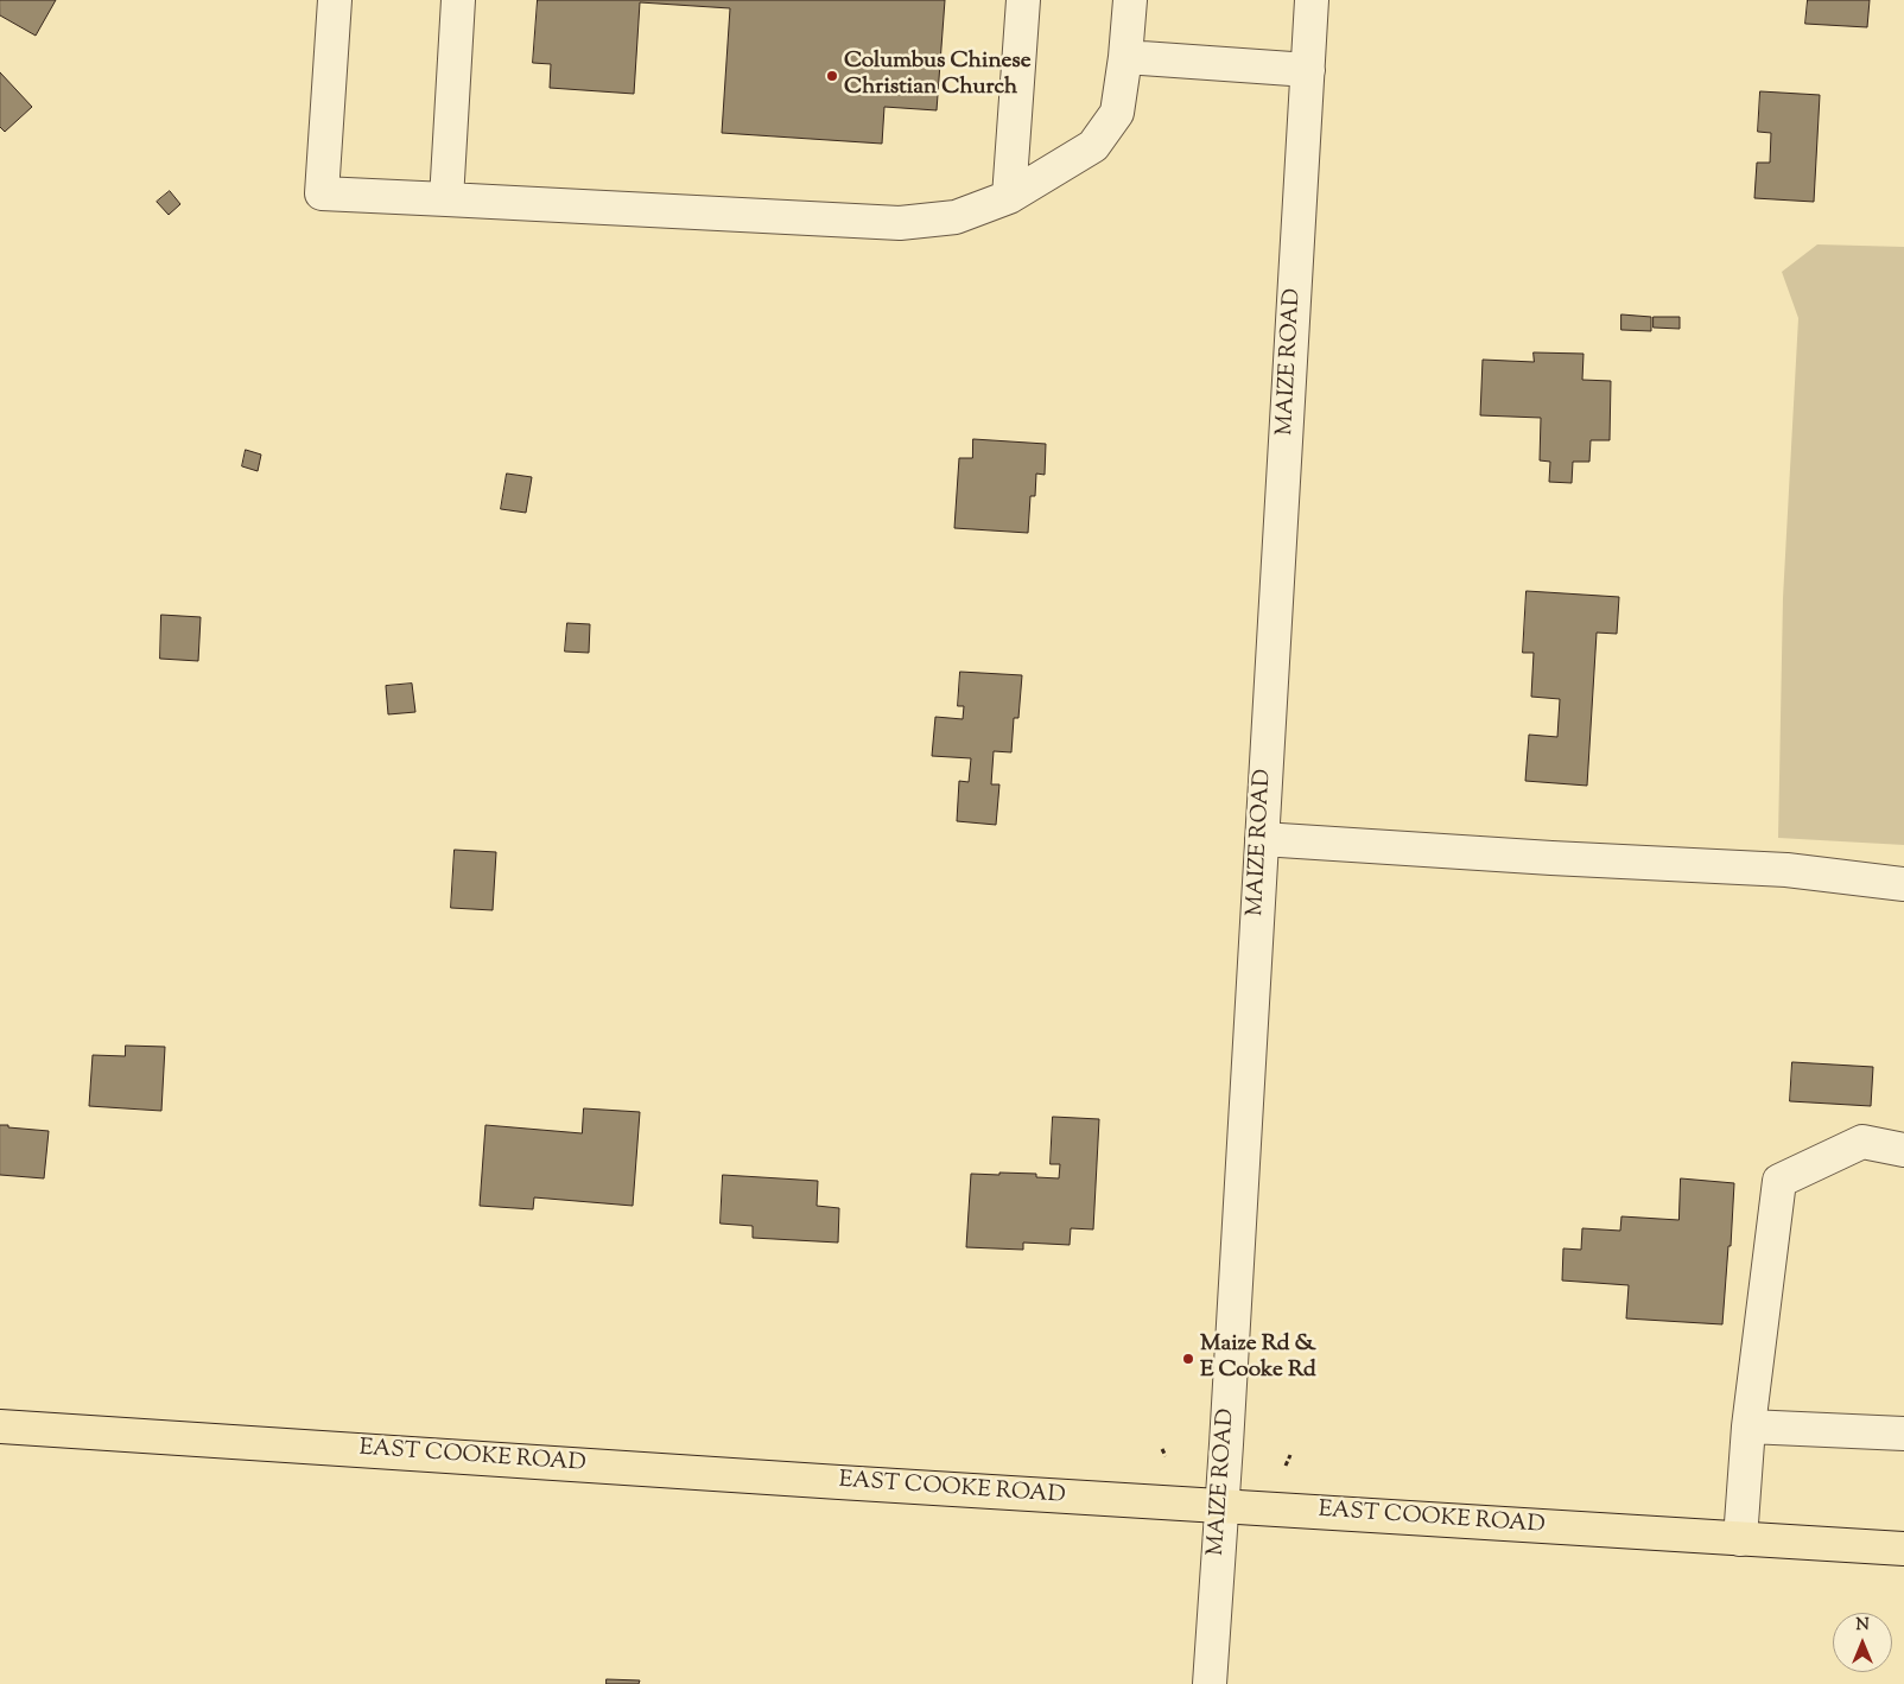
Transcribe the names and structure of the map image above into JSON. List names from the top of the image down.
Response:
{
  "streets": {
    "main road": ["EAST COOKE ROAD"],
    "street": ["MAIZE ROAD"]
  },
  "crossings": [
    ["MAIZE ROAD", "EAST COOKE ROAD"]
  ],
  "places": ["Columbus Chinese Christian Church", "Maize Rd & E Cooke Rd"],
  "north": "top"
}
